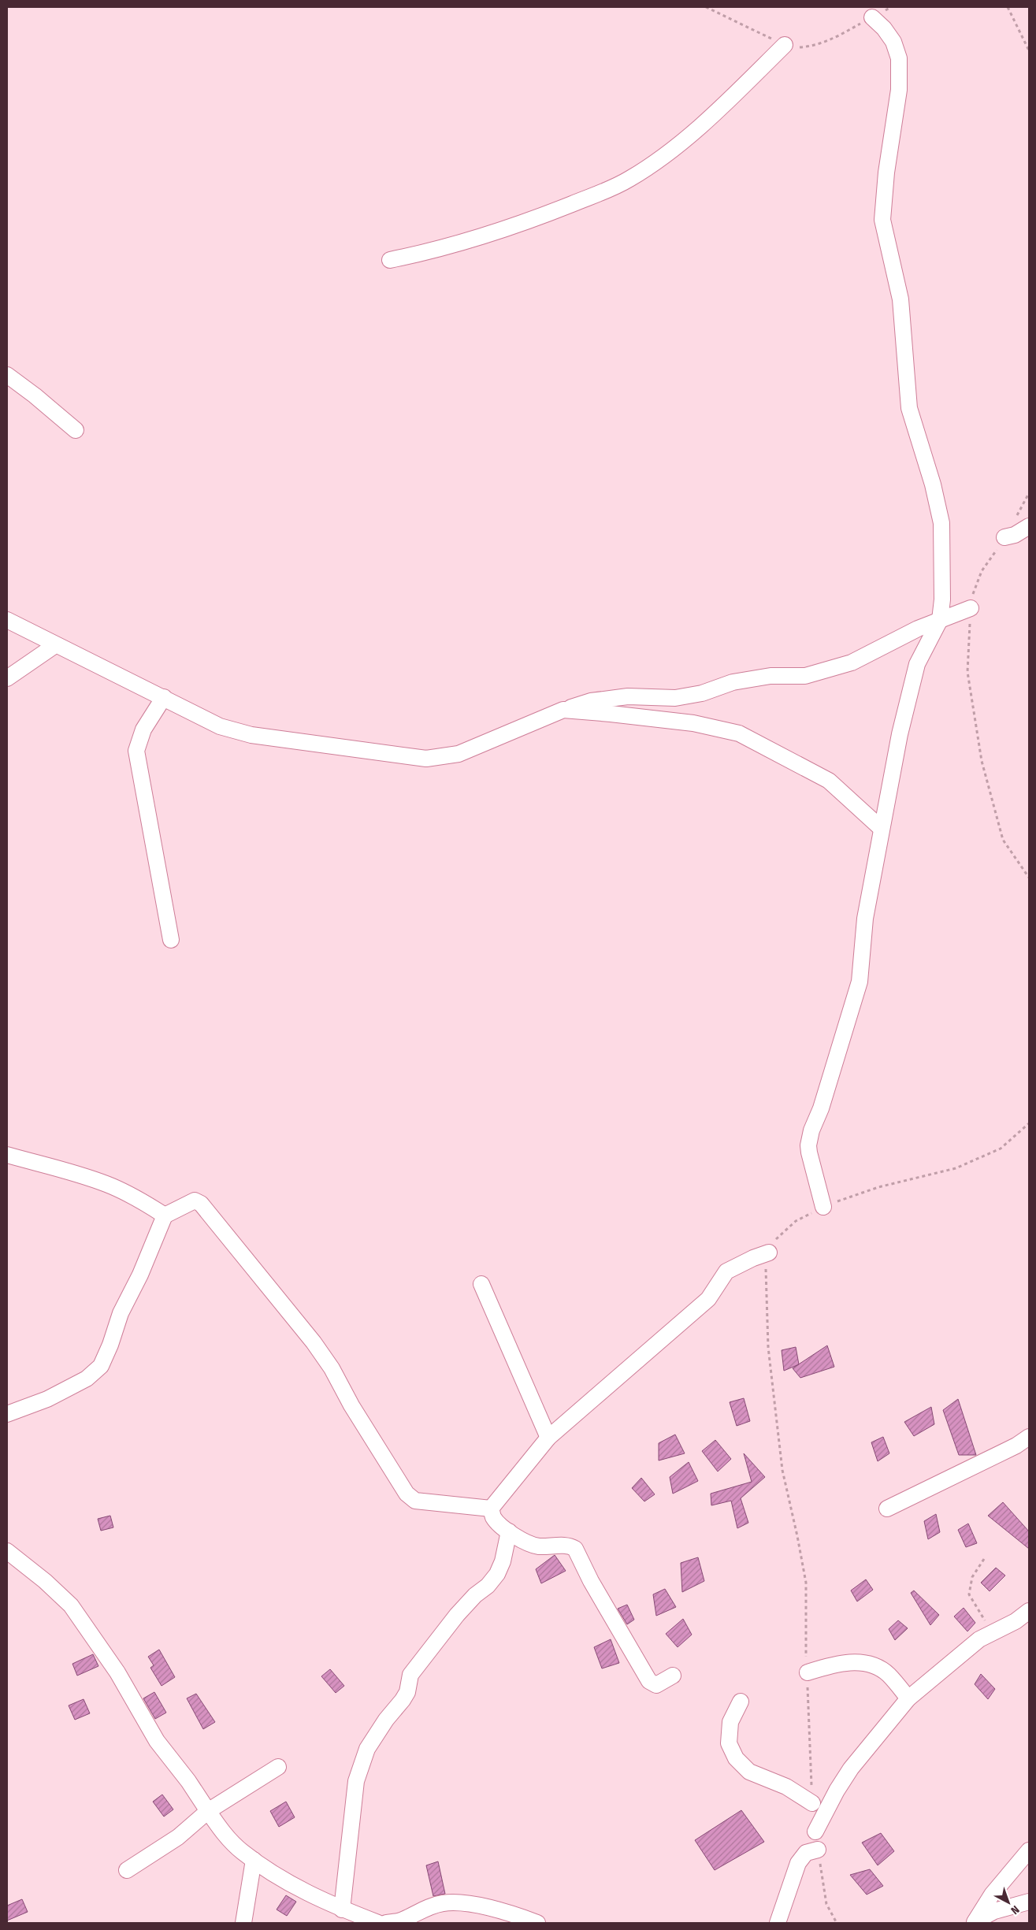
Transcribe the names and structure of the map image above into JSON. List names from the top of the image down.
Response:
{
  "north": "bottom right"
}
